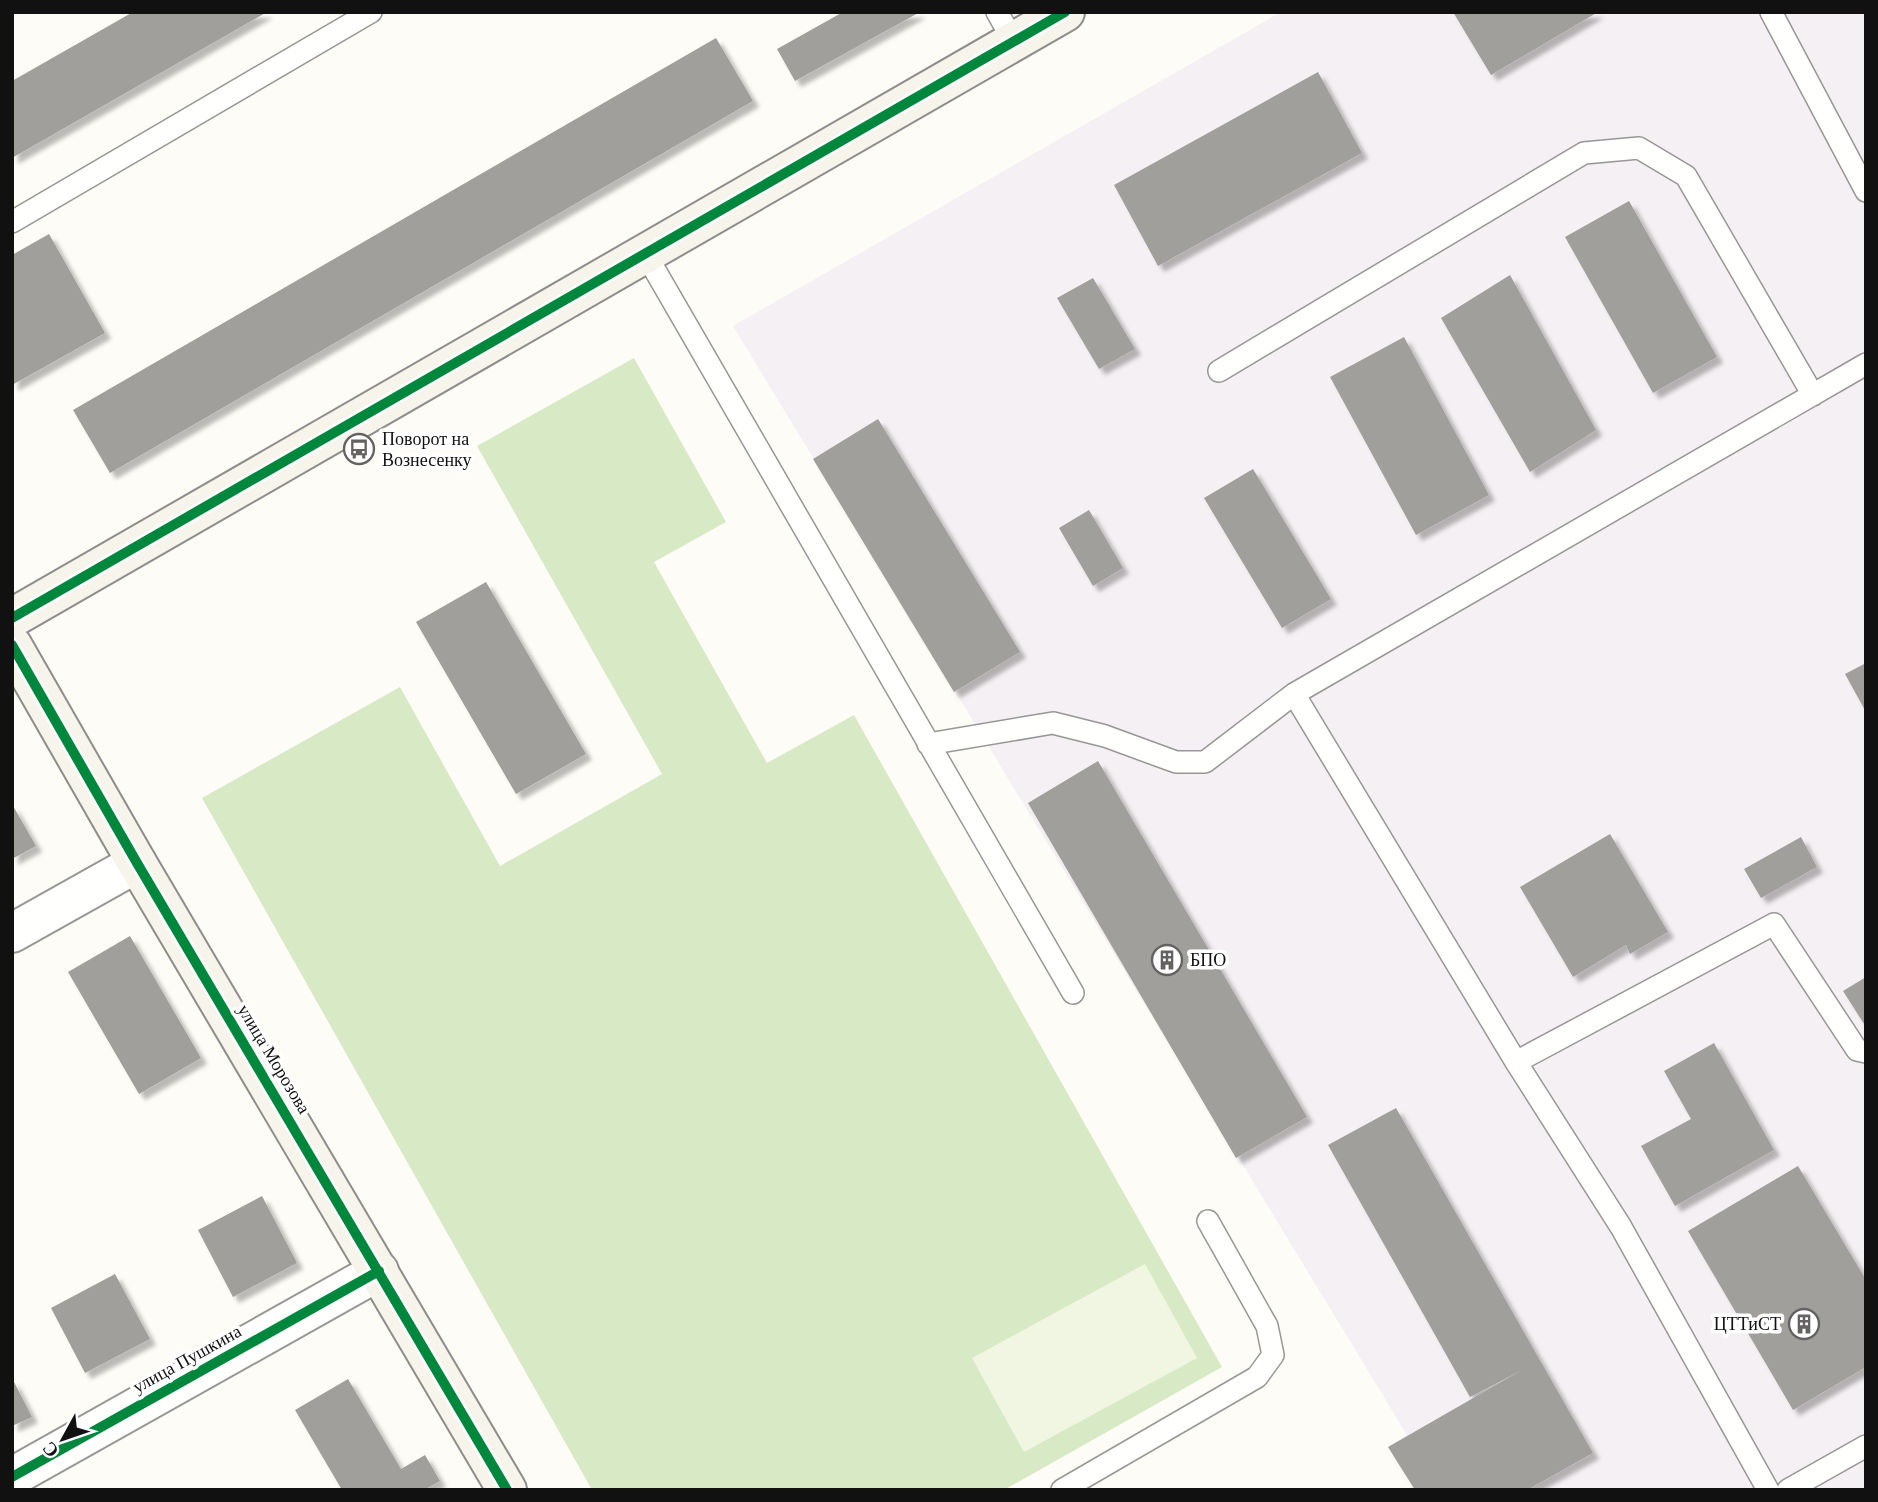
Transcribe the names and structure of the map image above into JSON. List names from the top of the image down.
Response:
{
  "streets": {
    "street": ["улица Морозова", "улица Пушкина"]
  },
  "crossings": [
    ["улица Морозова", "улица Пушкина"]
  ],
  "places": {
    "bus stop": ["Поворот на Вознесенку"],
    "building": ["БПО", "ЦТТиСТ"]
  },
  "north": "bottom left"
}
